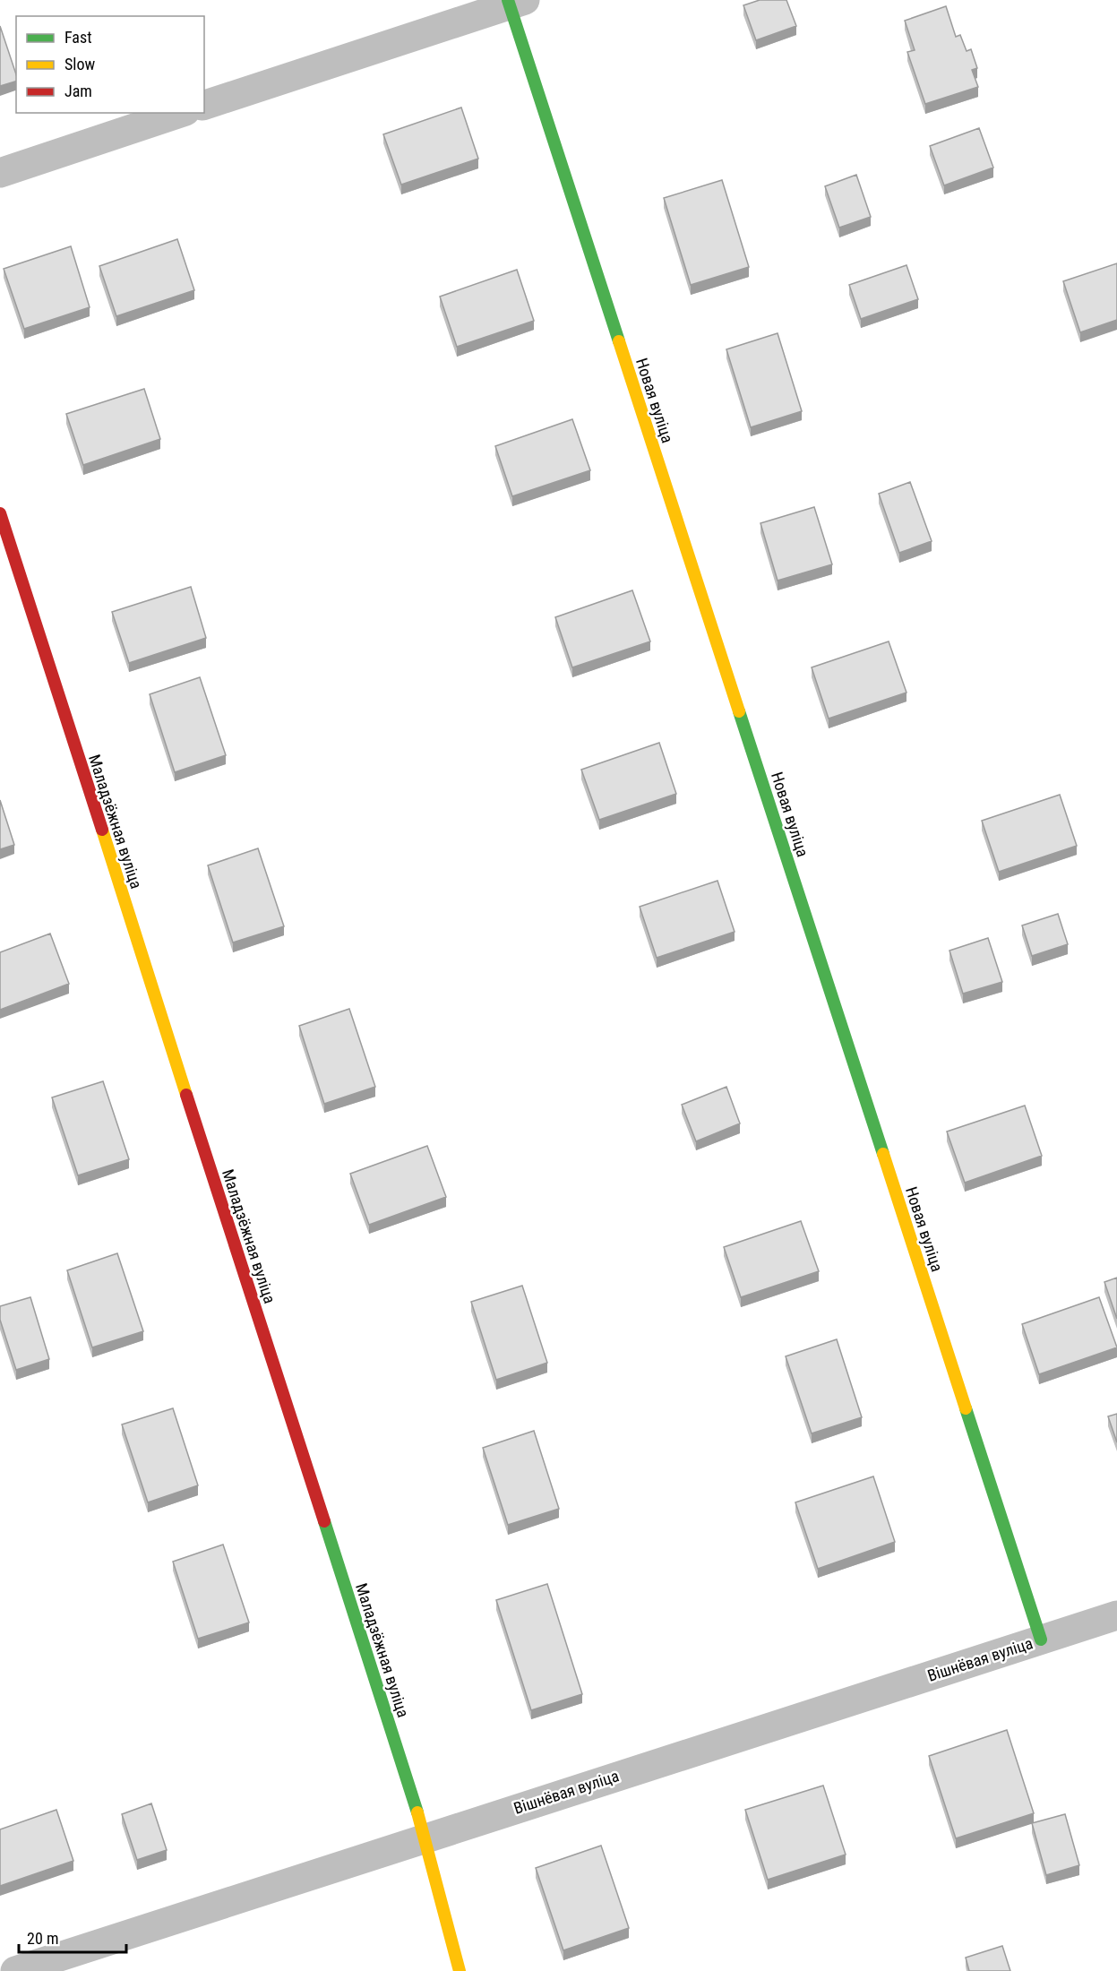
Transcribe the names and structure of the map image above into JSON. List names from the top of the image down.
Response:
{
  "streets": {
    "street": ["Новая вуліца", "Маладзёжная вуліца", "Вішнёвая вуліца"]
  },
  "crossings": [
    ["Новая вуліца", "Вішнёвая вуліца"],
    ["Маладзёжная вуліца", "Вішнёвая вуліца"]
  ],
  "legend": ["Fast", "Slow", "Jam"],
  "scale_bar": "20 m"
}
